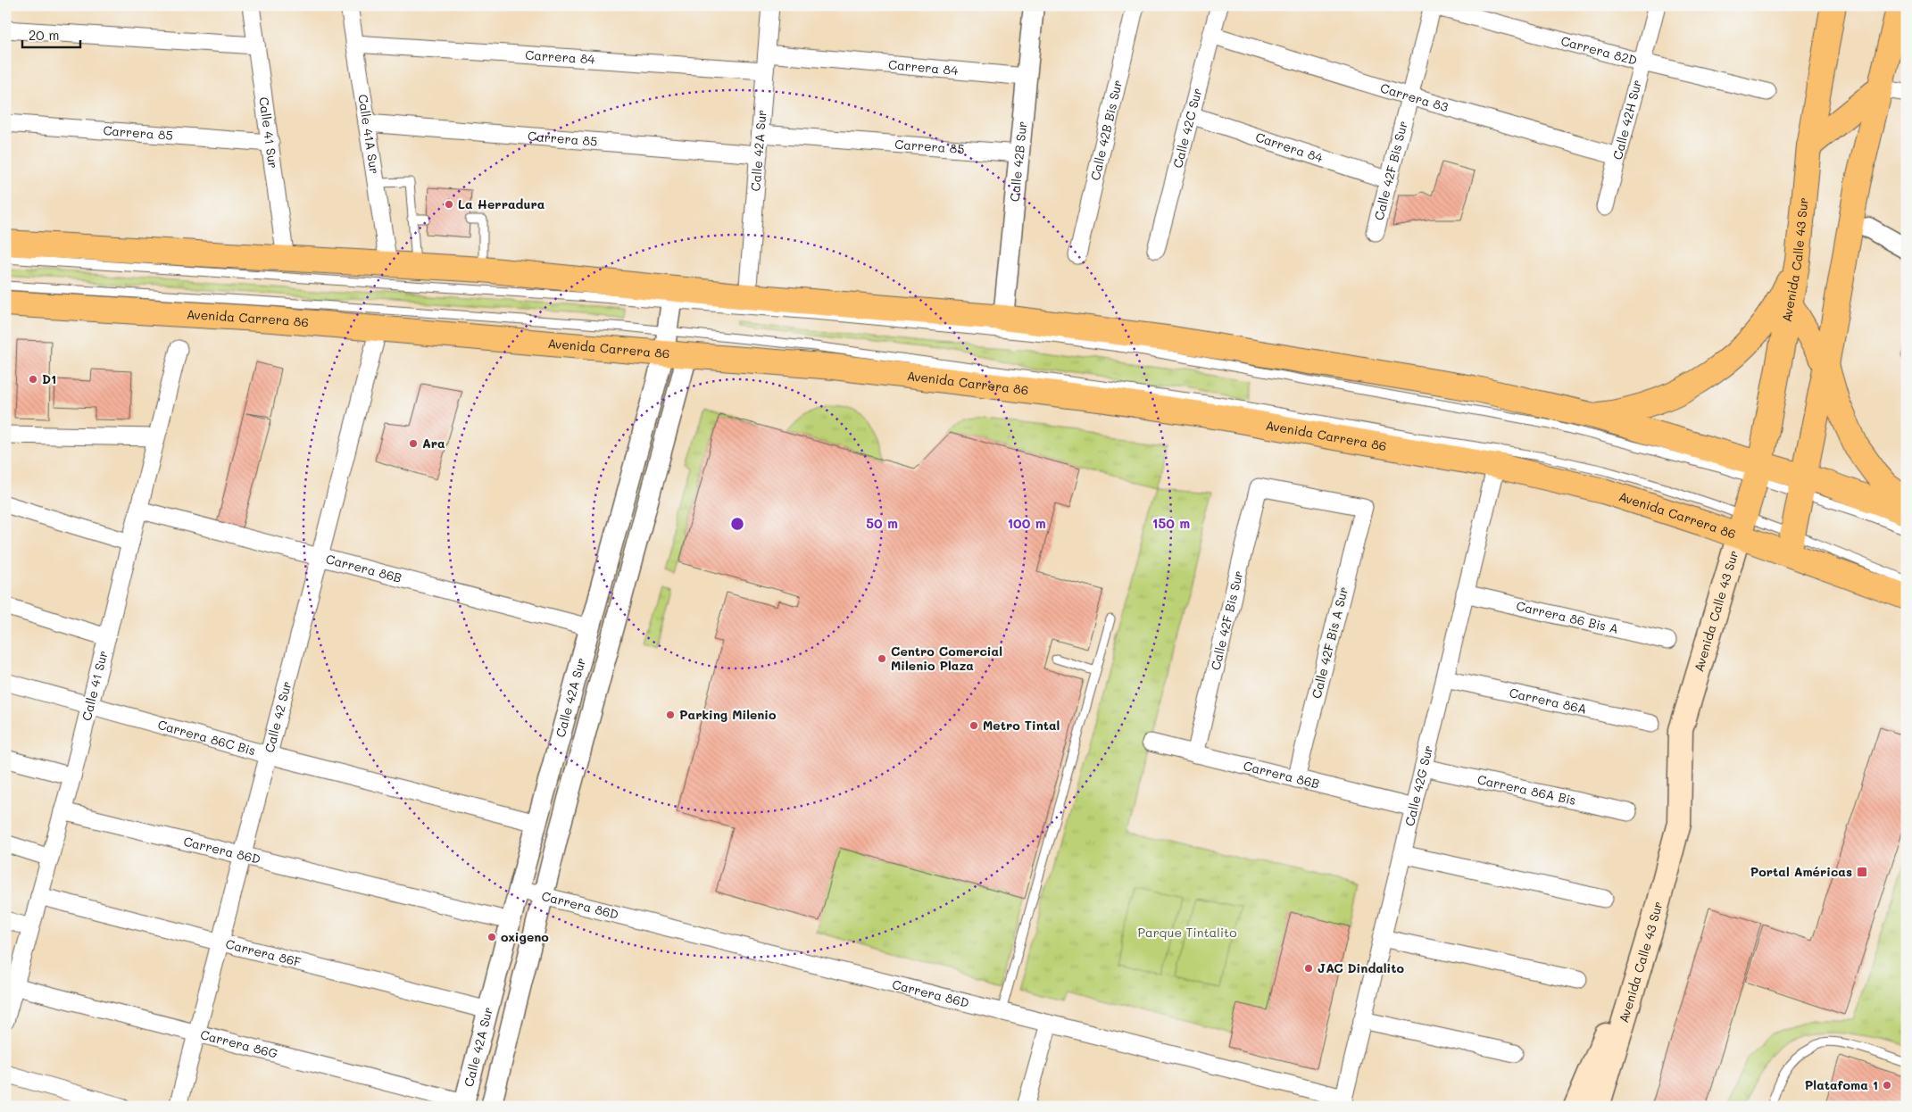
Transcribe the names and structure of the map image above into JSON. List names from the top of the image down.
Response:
{
  "streets": {
    "main road": ["Avenida Calle 43 Sur", "Avenida Carrera 86"],
    "street": [
      "Carrera 82D",
      "Carrera 84",
      "Carrera 83",
      "Calle 42H Sur",
      "Calle 42C Sur",
      "Calle 42B Bis Sur",
      "Calle 41 Sur",
      "Carrera 85",
      "Calle 41A Sur",
      "Calle 42A Sur",
      "Calle 42B Sur",
      "Calle 42F Bis Sur",
      "Carrera 86B",
      "Carrera 86 Bis A",
      "Calle 42F Bis A Sur",
      "Carrera 86A",
      "Calle 42 Sur",
      "Carrera 86C Bis",
      "Calle 42G Sur",
      "Carrera 86A Bis",
      "Carrera 86D",
      "Carrera 86F",
      "Carrera 86G"
    ]
  },
  "crossings": [
    ["Carrera 82D", "Calle 42H Sur"],
    ["Carrera 82D", "Calle 42F Bis Sur"],
    ["Carrera 84", "Calle 42C Sur"],
    ["Carrera 84", "Calle 41A Sur"],
    ["Carrera 84", "Calle 42A Sur"],
    ["Carrera 84", "Calle 42B Sur"],
    ["Carrera 84", "Calle 42F Bis Sur"],
    ["Carrera 83", "Calle 42H Sur"],
    ["Carrera 83", "Calle 42C Sur"],
    ["Carrera 83", "Calle 42F Bis Sur"],
    ["Calle 41 Sur", "Carrera 85"],
    ["Calle 41 Sur", "Carrera 86B"],
    ["Calle 41 Sur", "Carrera 86C Bis"],
    ["Calle 41 Sur", "Carrera 86D"],
    ["Calle 41 Sur", "Carrera 86F"],
    ["Calle 41 Sur", "Carrera 86G"],
    ["Carrera 85", "Calle 41A Sur"],
    ["Carrera 85", "Calle 42A Sur"],
    ["Carrera 85", "Calle 42B Sur"],
    ["Calle 42A Sur", "Avenida Carrera 86"],
    ["Calle 42A Sur", "Carrera 86B"],
    ["Calle 42A Sur", "Carrera 86C Bis"],
    ["Calle 42A Sur", "Carrera 86D"],
    ["Calle 42A Sur", "Carrera 86F"],
    ["Calle 42A Sur", "Carrera 86G"],
    ["Calle 42F Bis Sur", "Carrera 86B"],
    ["Calle 42F Bis Sur", "Calle 42F Bis A Sur"],
    ["Avenida Calle 43 Sur", "Avenida Carrera 86"],
    ["Avenida Carrera 86", "Calle 42 Sur"],
    ["Avenida Carrera 86", "Calle 42G Sur"],
    ["Carrera 86B", "Calle 42F Bis A Sur"],
    ["Carrera 86B", "Calle 42 Sur"],
    ["Carrera 86B", "Calle 42G Sur"],
    ["Carrera 86 Bis A", "Calle 42G Sur"],
    ["Carrera 86A", "Calle 42G Sur"],
    ["Calle 42 Sur", "Carrera 86C Bis"],
    ["Calle 42 Sur", "Carrera 86D"],
    ["Calle 42 Sur", "Carrera 86F"],
    ["Calle 42 Sur", "Carrera 86G"],
    ["Calle 42G Sur", "Carrera 86A Bis"],
    ["Calle 42G Sur", "Carrera 86D"]
  ],
  "parks": ["Parque Tintalito"],
  "places": {
    "other": [
      "La Herradura",
      "D1",
      "Ara",
      "Centro Comercial Milenio Plaza",
      "Parking Milenio",
      "Metro Tintal",
      "oxigeno",
      "JAC Dindalito",
      "Platafoma 1"
    ],
    "transit": ["Portal Américas"]
  },
  "scale_bar": "20 m",
  "rings": ["50 m", "100 m", "150 m"]
}
